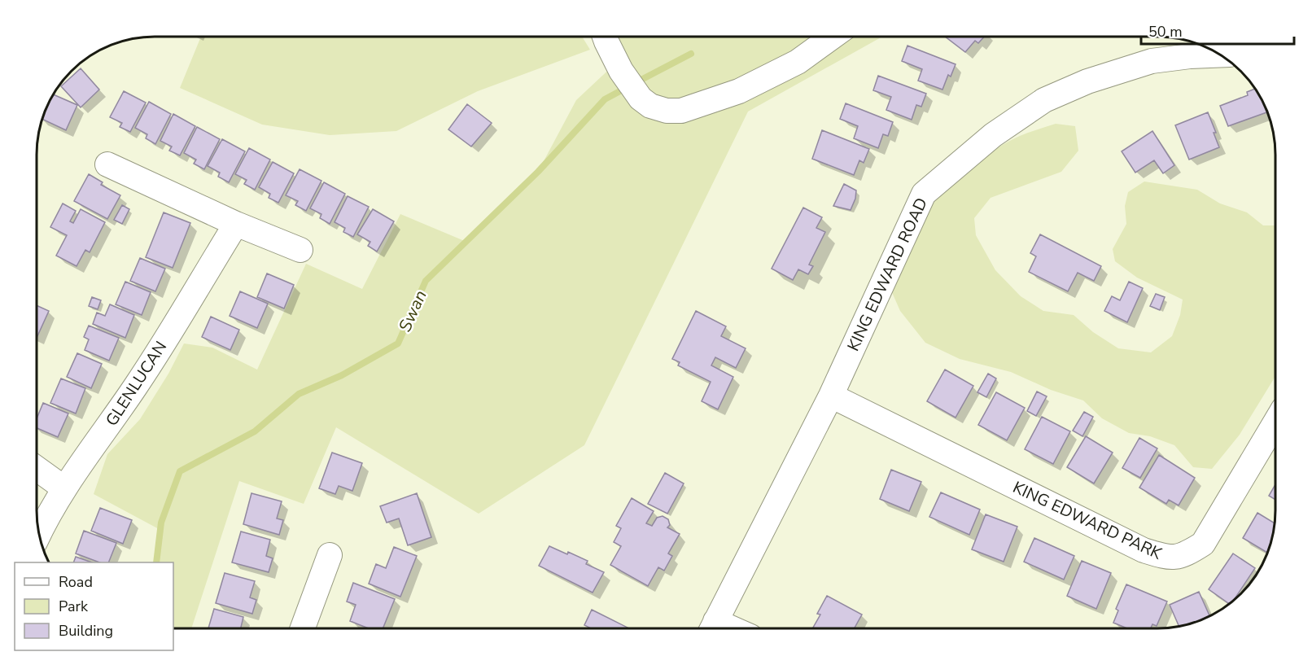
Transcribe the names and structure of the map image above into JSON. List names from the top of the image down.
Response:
{
  "streets": {
    "street": ["KING EDWARD ROAD", "GLENLUCAN", "KING EDWARD PARK"]
  },
  "crossings": [
    ["KING EDWARD ROAD", "KING EDWARD PARK"]
  ],
  "water": ["Swan"],
  "legend": ["Road", "Park", "Building"],
  "scale_bar": "50 m"
}
